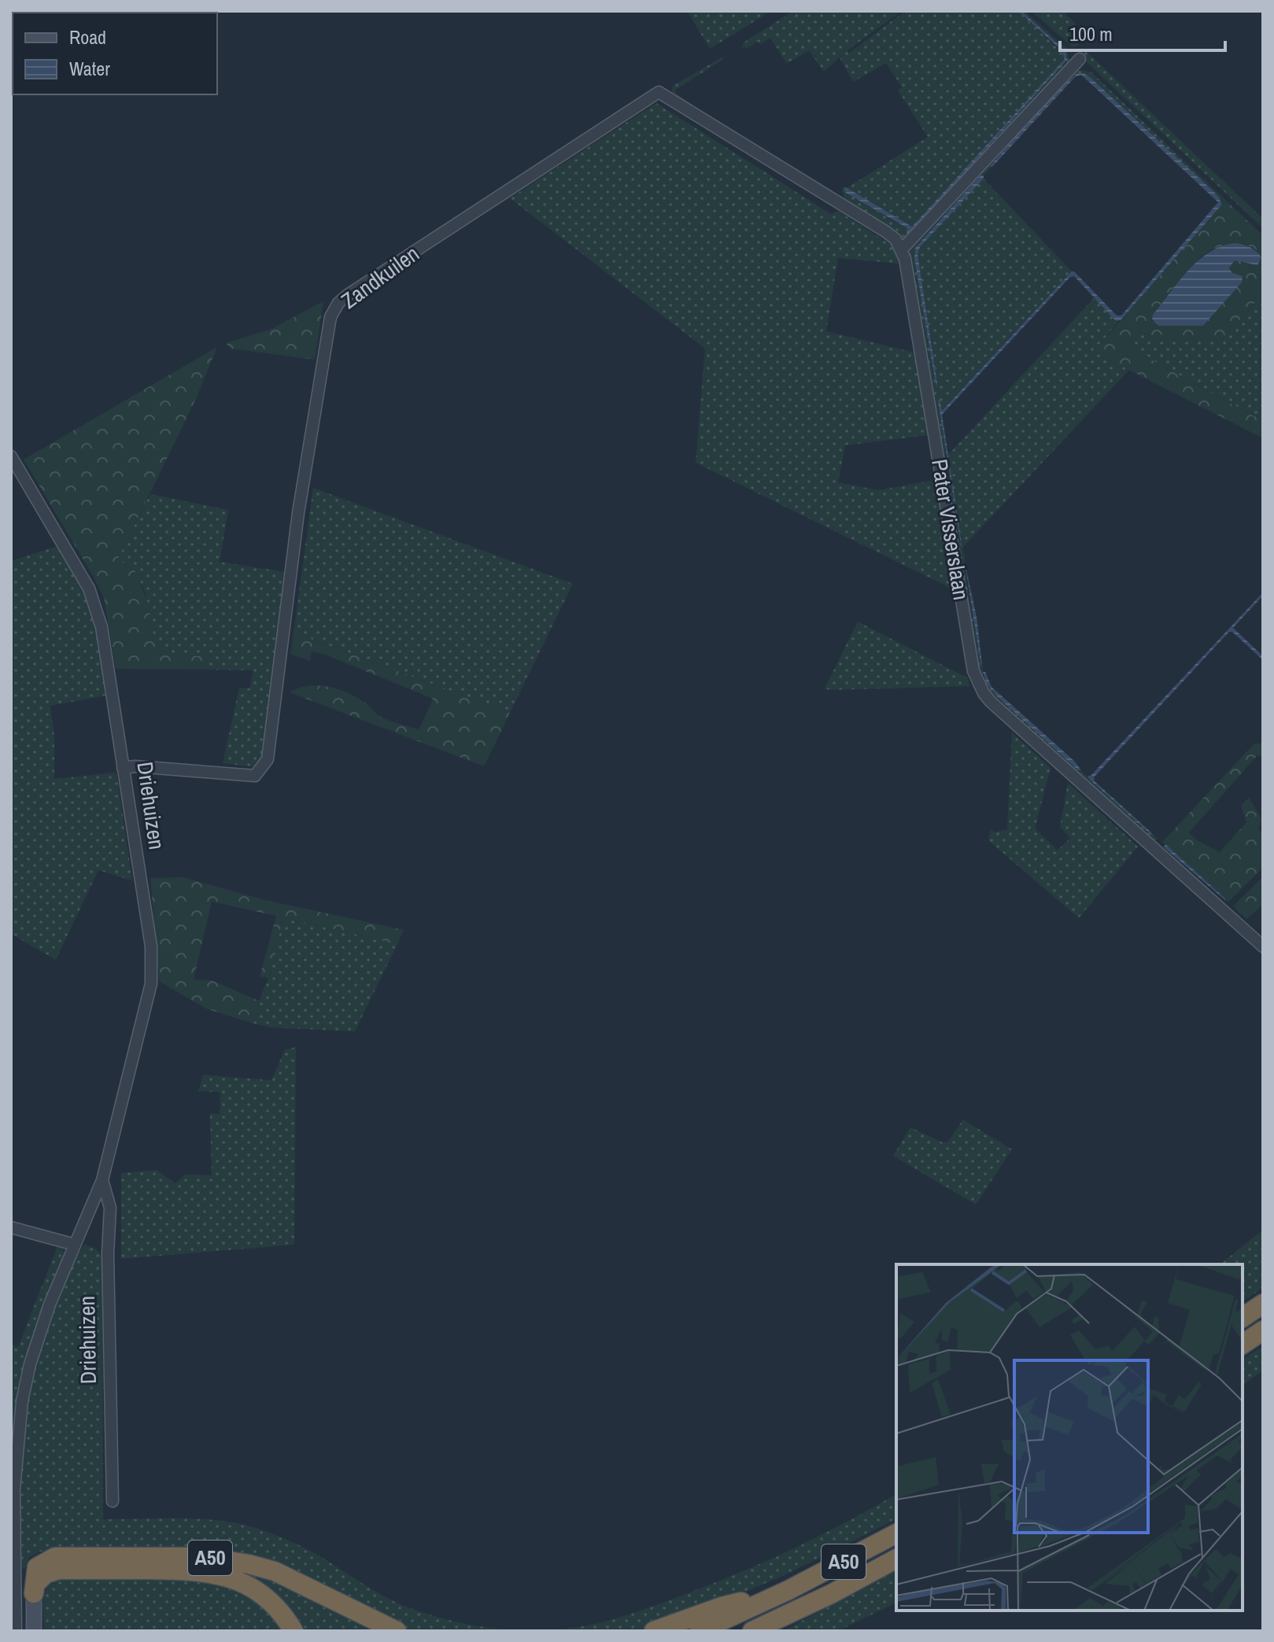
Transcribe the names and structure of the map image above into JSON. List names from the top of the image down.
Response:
{
  "streets": {
    "highway": ["A50"],
    "street": ["Zandkuilen", "Pater Visserslaan", "Driehuizen"]
  },
  "crossings": [
    ["Zandkuilen", "Pater Visserslaan"],
    ["Zandkuilen", "Driehuizen"]
  ],
  "legend": ["Road", "Water"],
  "scale_bar": "100 m"
}
